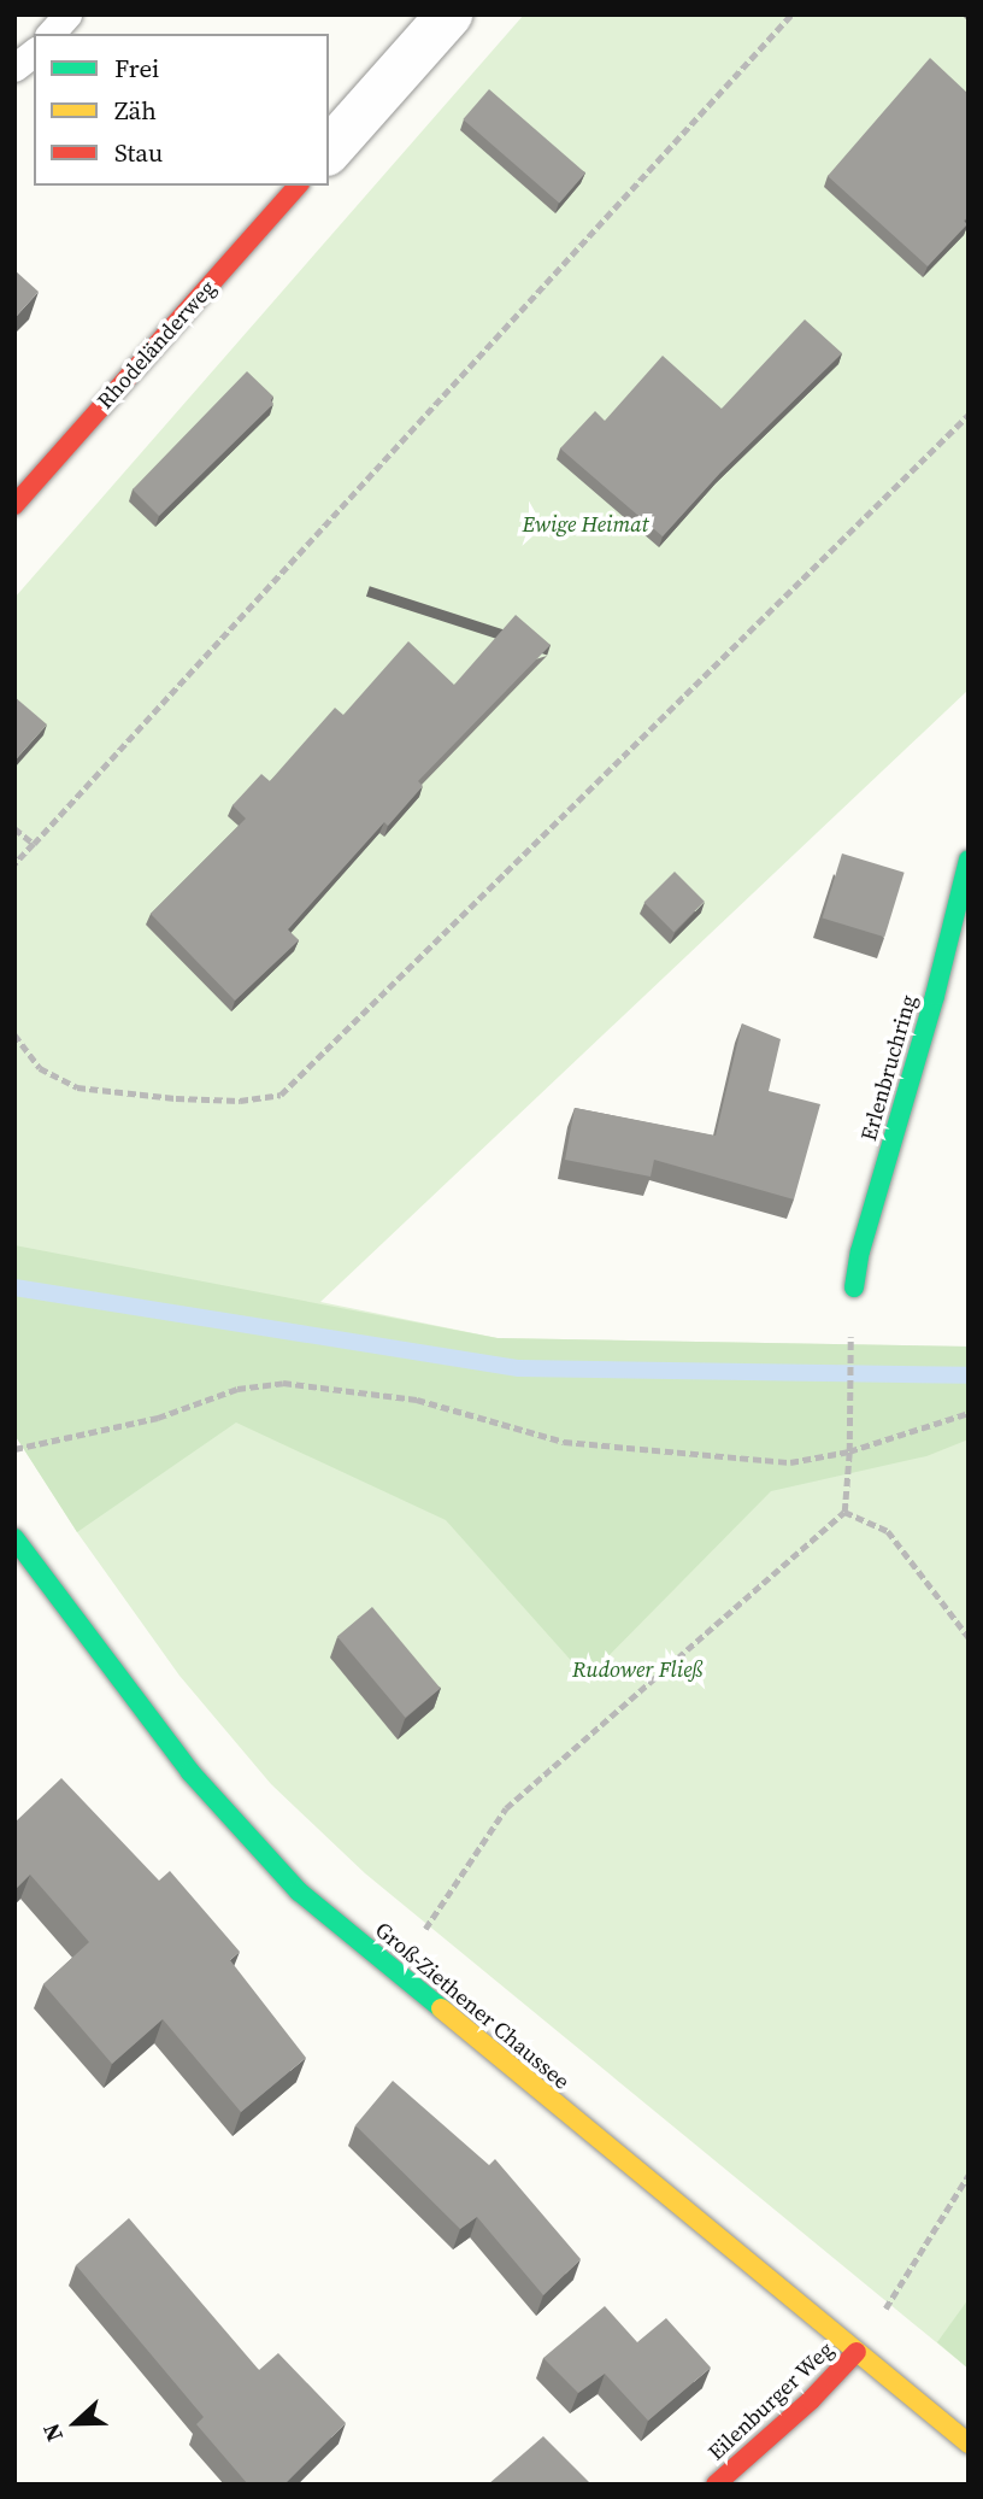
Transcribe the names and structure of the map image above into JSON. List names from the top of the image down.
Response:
{
  "streets": {
    "street": [
      "Rhodeländerweg",
      "Erlenbruchring",
      "Groß-Ziethener Chaussee",
      "Eilenburger Weg"
    ]
  },
  "crossings": [
    ["Groß-Ziethener Chaussee", "Eilenburger Weg"]
  ],
  "parks": ["Ewige Heimat", "Rudower Fließ"],
  "legend": ["Frei", "Zäh", "Stau"],
  "north": "left"
}
